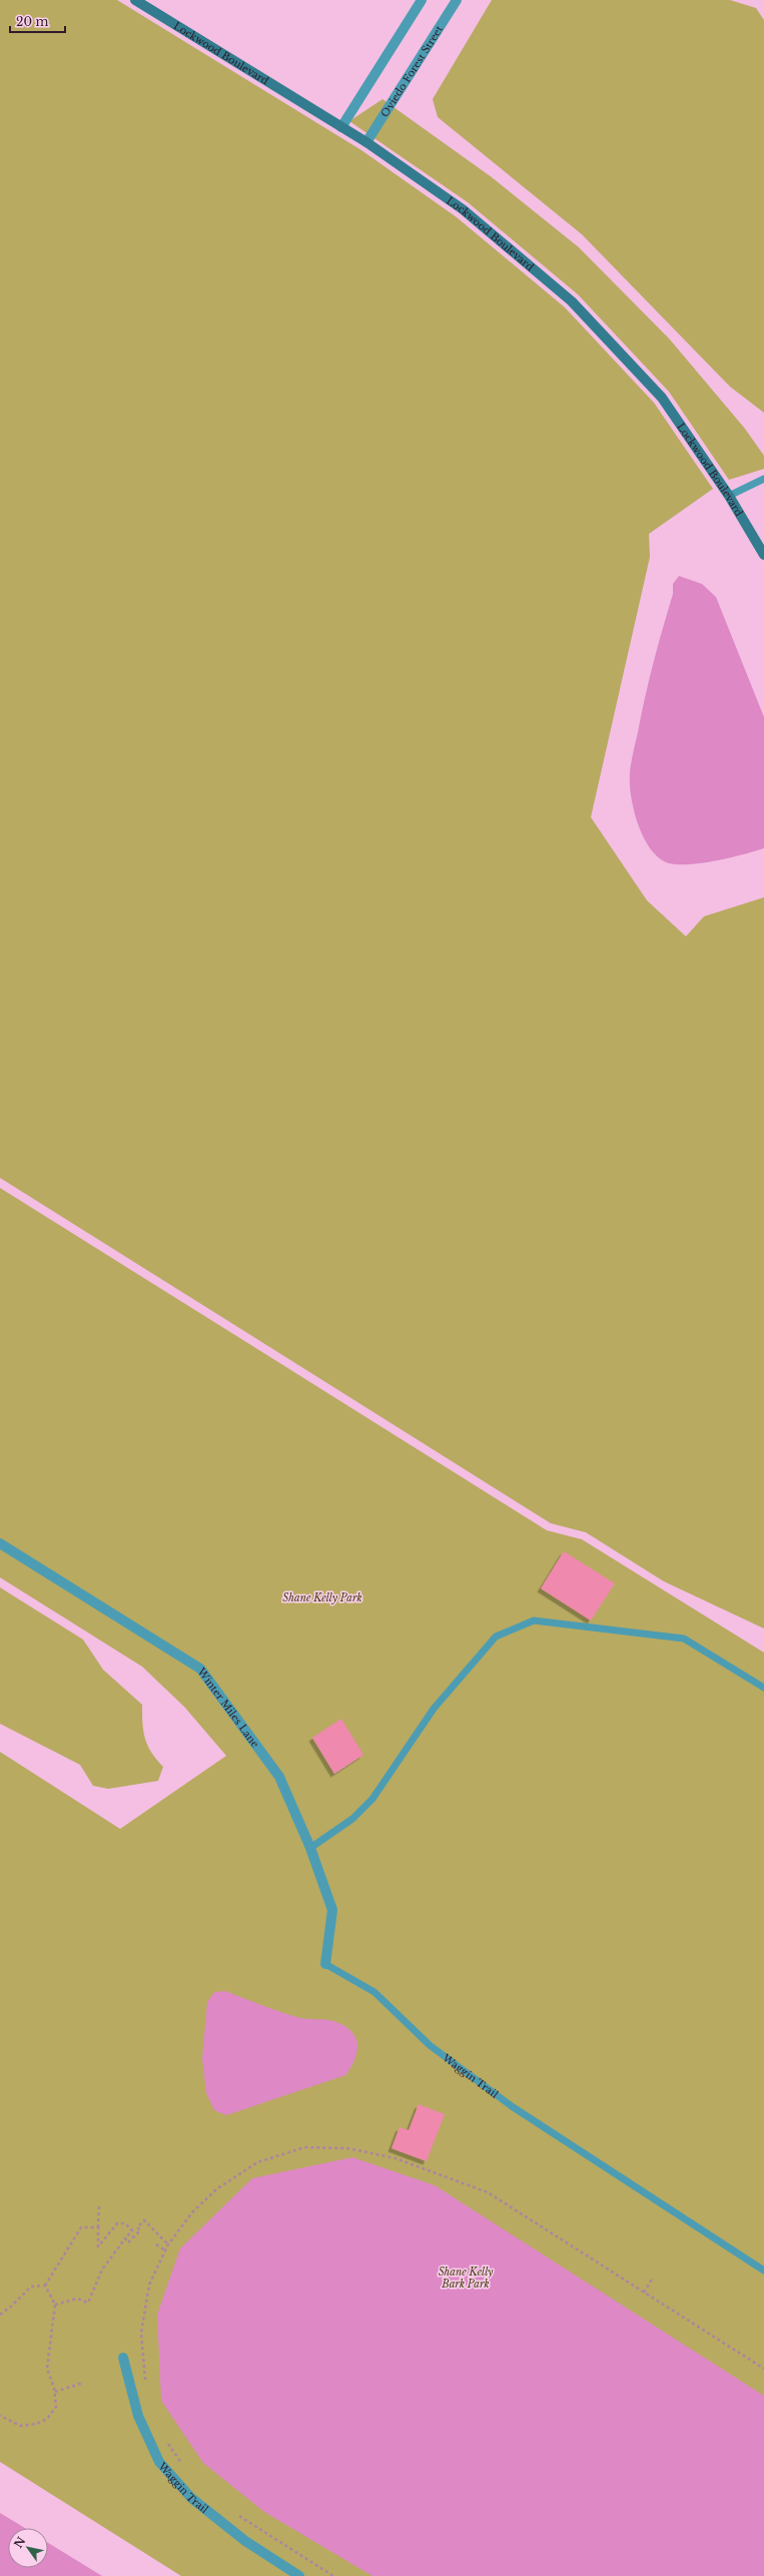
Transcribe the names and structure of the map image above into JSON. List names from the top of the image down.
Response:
{
  "streets": {
    "street": [
      "Lockwood Boulevard",
      "Oviedo Forest Street",
      "Winter Miles Lane",
      "Waggin Trail"
    ]
  },
  "crossings": [
    ["Lockwood Boulevard", "Oviedo Forest Street"],
    ["Winter Miles Lane", "Waggin Trail"]
  ],
  "parks": ["Shane Kelly Park", "Shane Kelly Bark Park"],
  "scale_bar": "20 m",
  "north": "top left"
}
